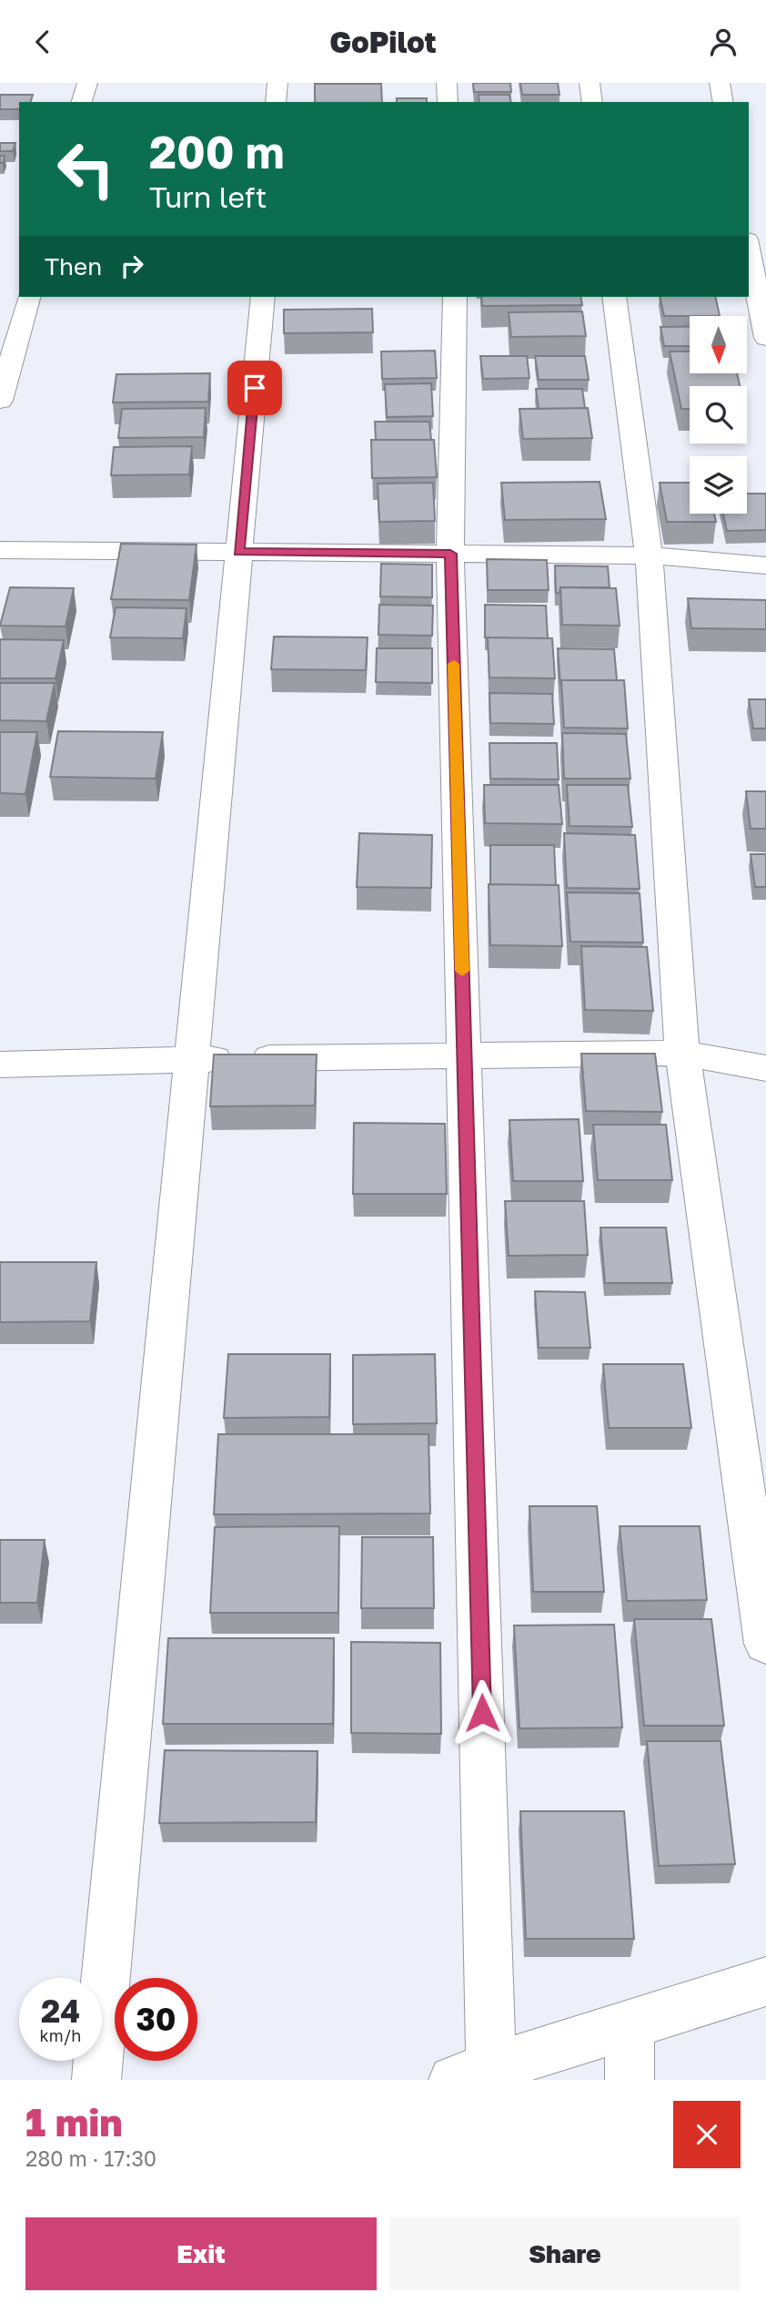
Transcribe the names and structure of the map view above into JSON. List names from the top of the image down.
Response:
{
  "north": "bottom",
  "page": {
    "header": "GoPilot",
    "turn": ["200 m", "Turn left"],
    "then": "Then",
    "speed": "24 km/h",
    "limit": "30",
    "heading": ["1 min", "280 m · 17:30"],
    "buttons": ["Exit", "Share"]
  }
}
